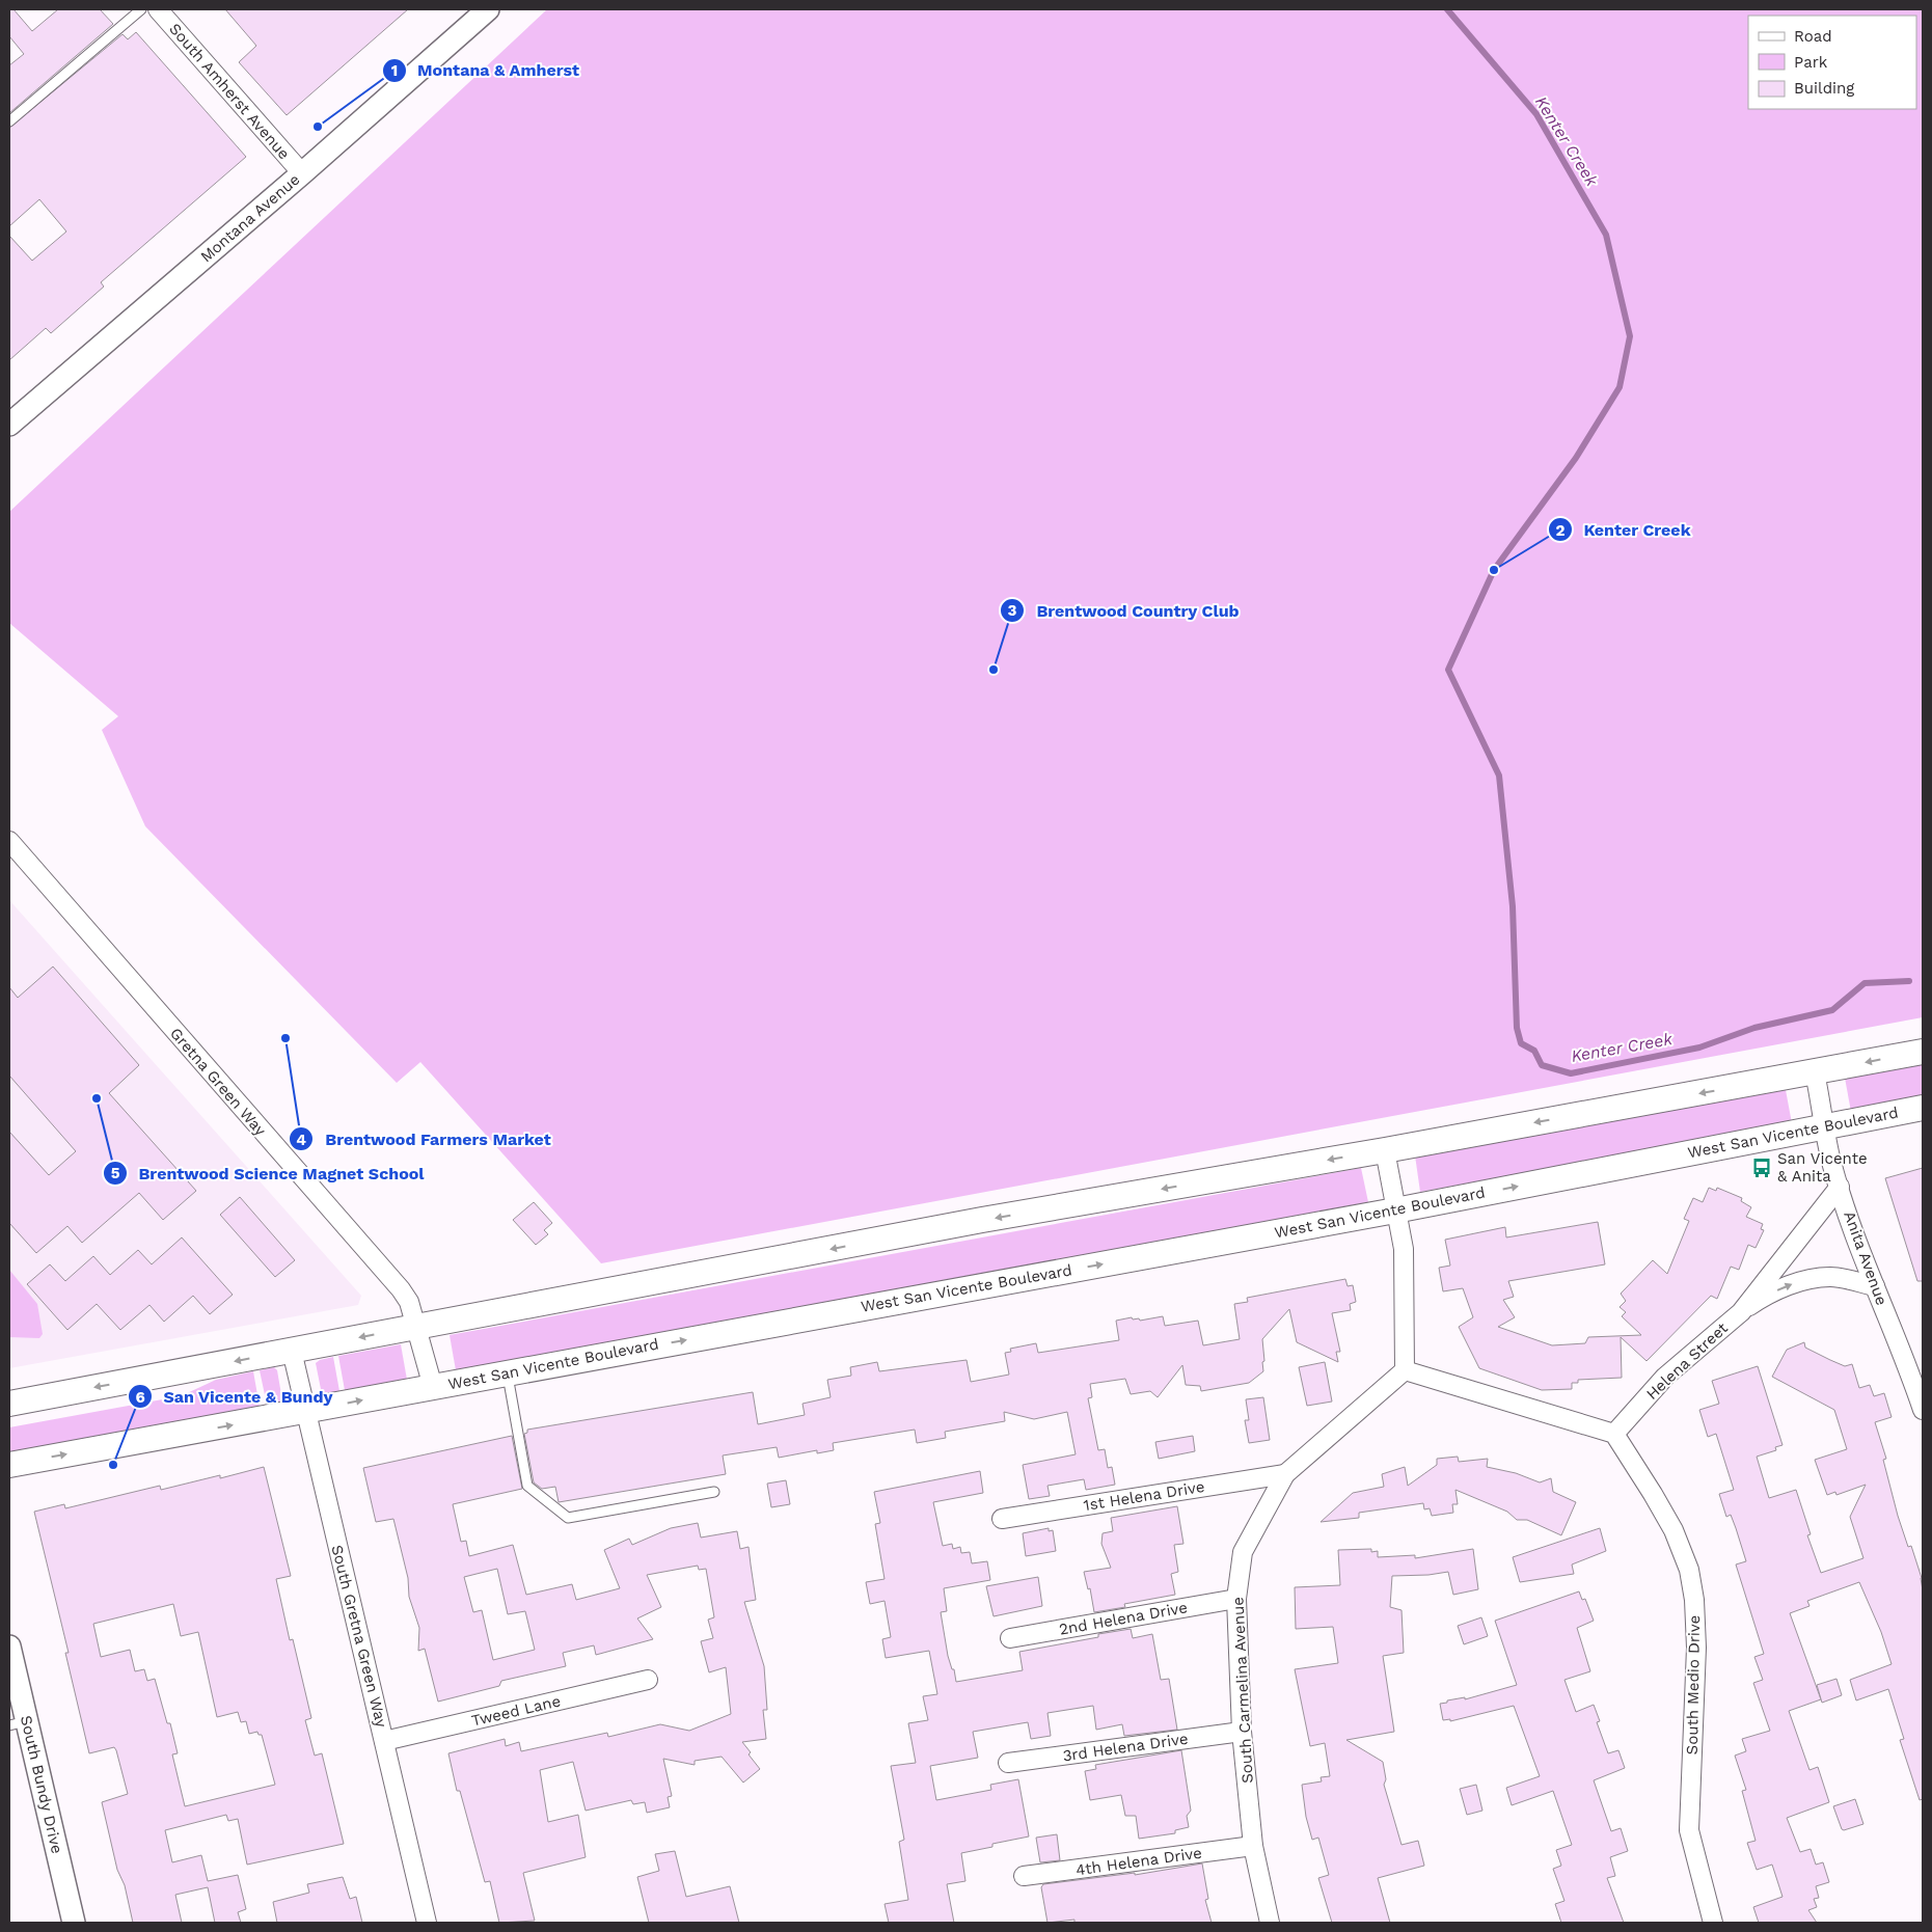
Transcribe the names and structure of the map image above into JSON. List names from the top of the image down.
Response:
{
  "streets": {
    "main road": ["West San Vicente Boulevard"],
    "street": [
      "South Amherst Avenue",
      "Montana Avenue",
      "Gretna Green Way",
      "Anita Avenue",
      "Helena Street",
      "1st Helena Drive",
      "2nd Helena Drive",
      "South Gretna Green Way",
      "South Medio Drive",
      "South Carmelina Avenue",
      "Tweed Lane",
      "3rd Helena Drive",
      "South Bundy Drive",
      "4th Helena Drive"
    ]
  },
  "crossings": [
    ["South Amherst Avenue", "Montana Avenue"],
    ["Gretna Green Way", "West San Vicente Boulevard"],
    ["West San Vicente Boulevard", "Anita Avenue"],
    ["West San Vicente Boulevard", "South Gretna Green Way"],
    ["Anita Avenue", "Helena Street"],
    ["Helena Street", "South Medio Drive"],
    ["1st Helena Drive", "South Carmelina Avenue"],
    ["2nd Helena Drive", "South Carmelina Avenue"],
    ["South Gretna Green Way", "Tweed Lane"],
    ["South Carmelina Avenue", "3rd Helena Drive"],
    ["South Carmelina Avenue", "4th Helena Drive"]
  ],
  "water": ["Kenter Creek"],
  "places": {
    "other": [
      "Montana & Amherst",
      "Kenter Creek",
      "Brentwood Country Club",
      "Brentwood Farmers Market",
      "Brentwood Science Magnet School",
      "San Vicente & Bundy"
    ],
    "bus stop": ["San Vicente & Anita"]
  },
  "legend": ["Road", "Park", "Building"]
}
